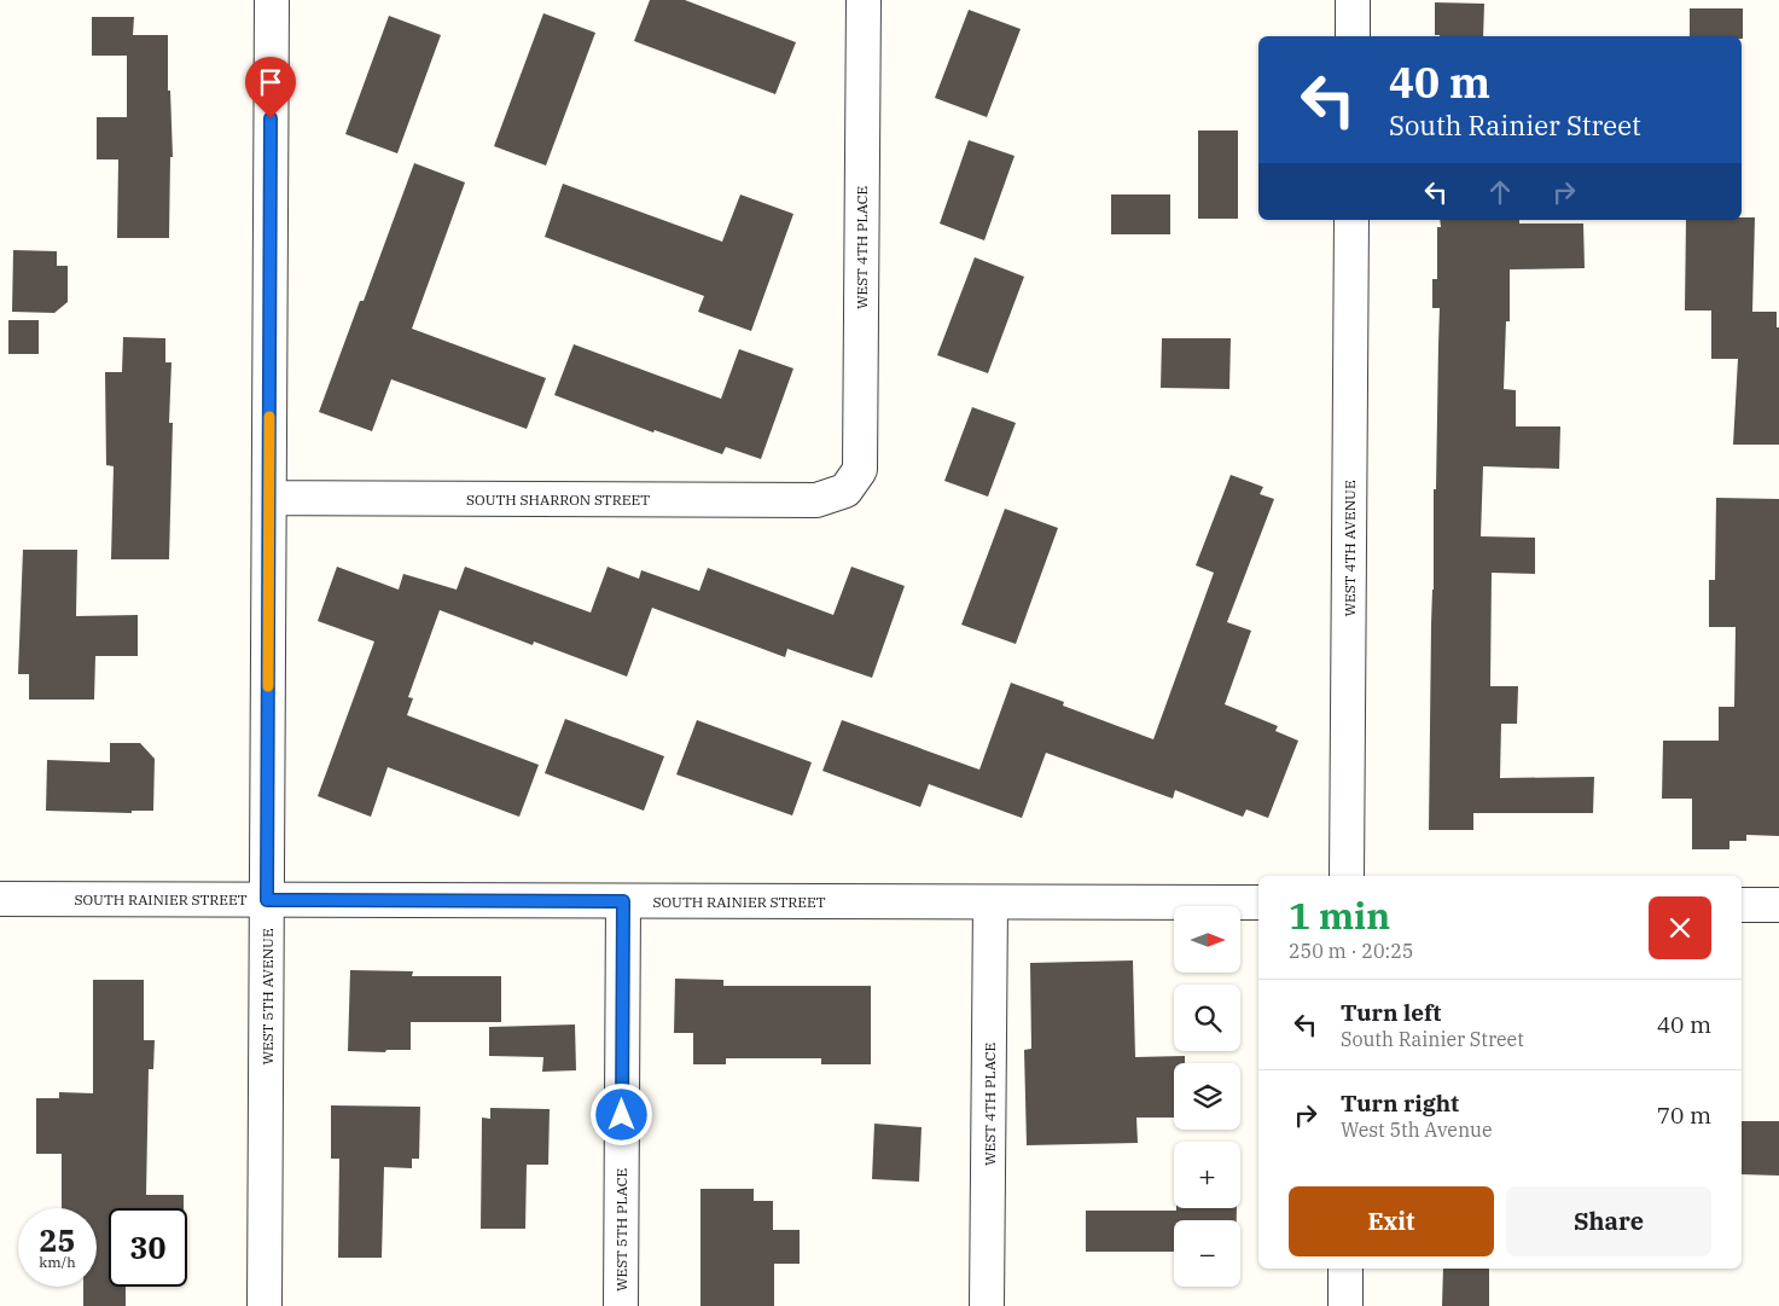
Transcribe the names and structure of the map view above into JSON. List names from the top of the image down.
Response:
{
  "streets": {
    "street": [
      "WEST 4TH PLACE",
      "SOUTH SHARRON STREET",
      "WEST 4TH AVENUE",
      "SOUTH RAINIER STREET",
      "WEST 5TH AVENUE",
      "WEST 5TH PLACE"
    ]
  },
  "crossings": [
    ["WEST 4TH PLACE", "SOUTH SHARRON STREET"],
    ["WEST 4TH PLACE", "SOUTH RAINIER STREET"],
    ["SOUTH SHARRON STREET", "WEST 5TH AVENUE"],
    ["SOUTH RAINIER STREET", "WEST 5TH AVENUE"],
    ["SOUTH RAINIER STREET", "WEST 5TH PLACE"]
  ],
  "north": "right",
  "page": {
    "turn": ["40 m", "South Rainier Street"],
    "heading": ["1 min", "250 m · 20:25"],
    "map_buttons": ["+", "−"],
    "list": [
      {
        "name": "Turn left",
        "note": "South Rainier Street",
        "value": "40 m"
      },
      {
        "name": "Turn right",
        "note": "West 5th Avenue",
        "value": "70 m"
      }
    ],
    "buttons": ["Exit", "Share"],
    "speed": "25 km/h",
    "limit": "30"
  }
}
